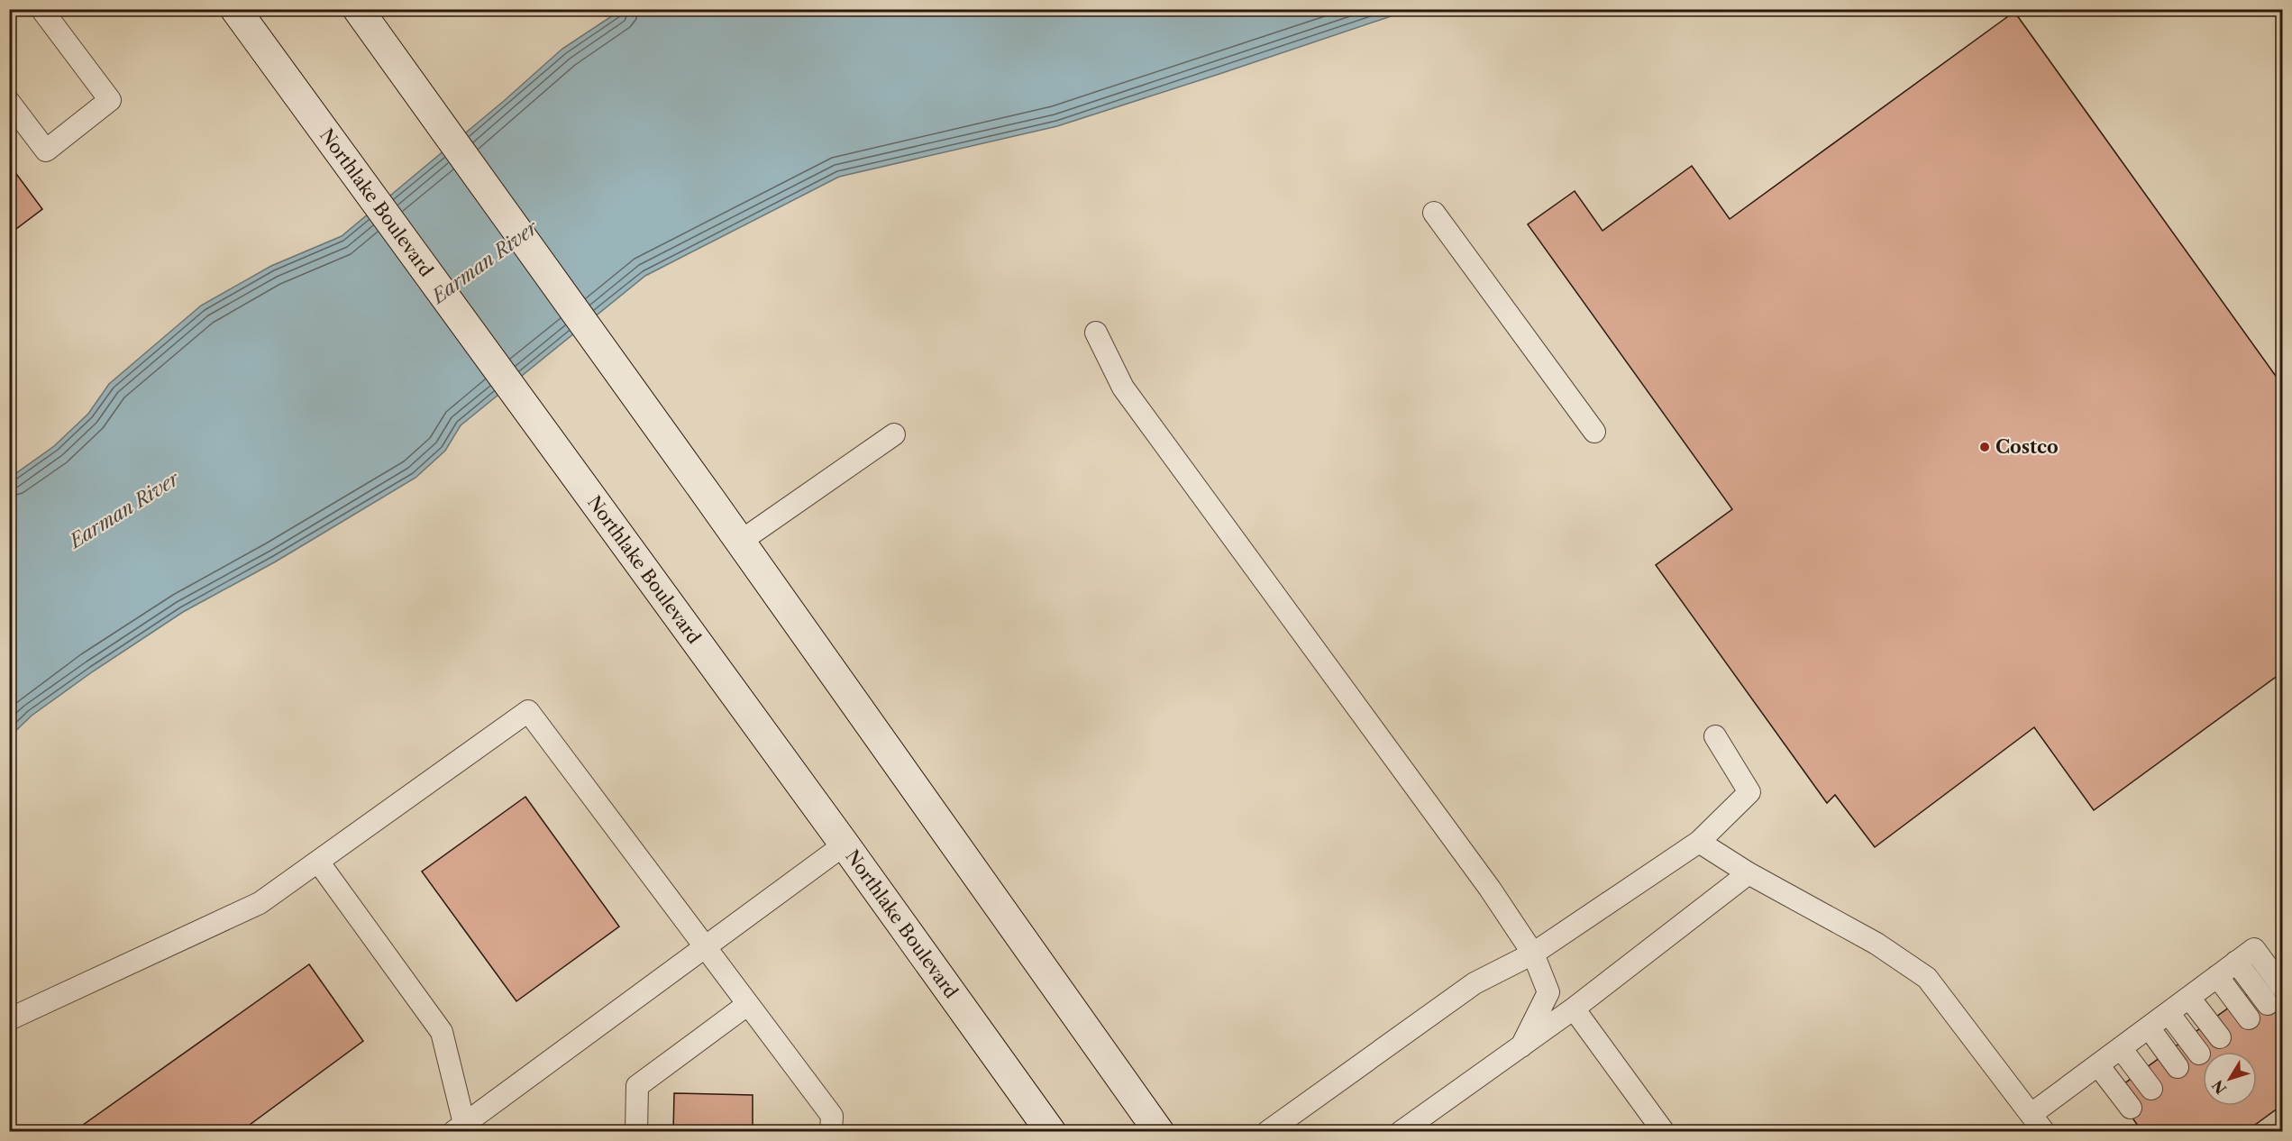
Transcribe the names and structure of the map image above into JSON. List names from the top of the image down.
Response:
{
  "streets": {
    "main road": ["Northlake Boulevard"]
  },
  "water": ["Earman River"],
  "places": ["Costco"],
  "north": "bottom left"
}
